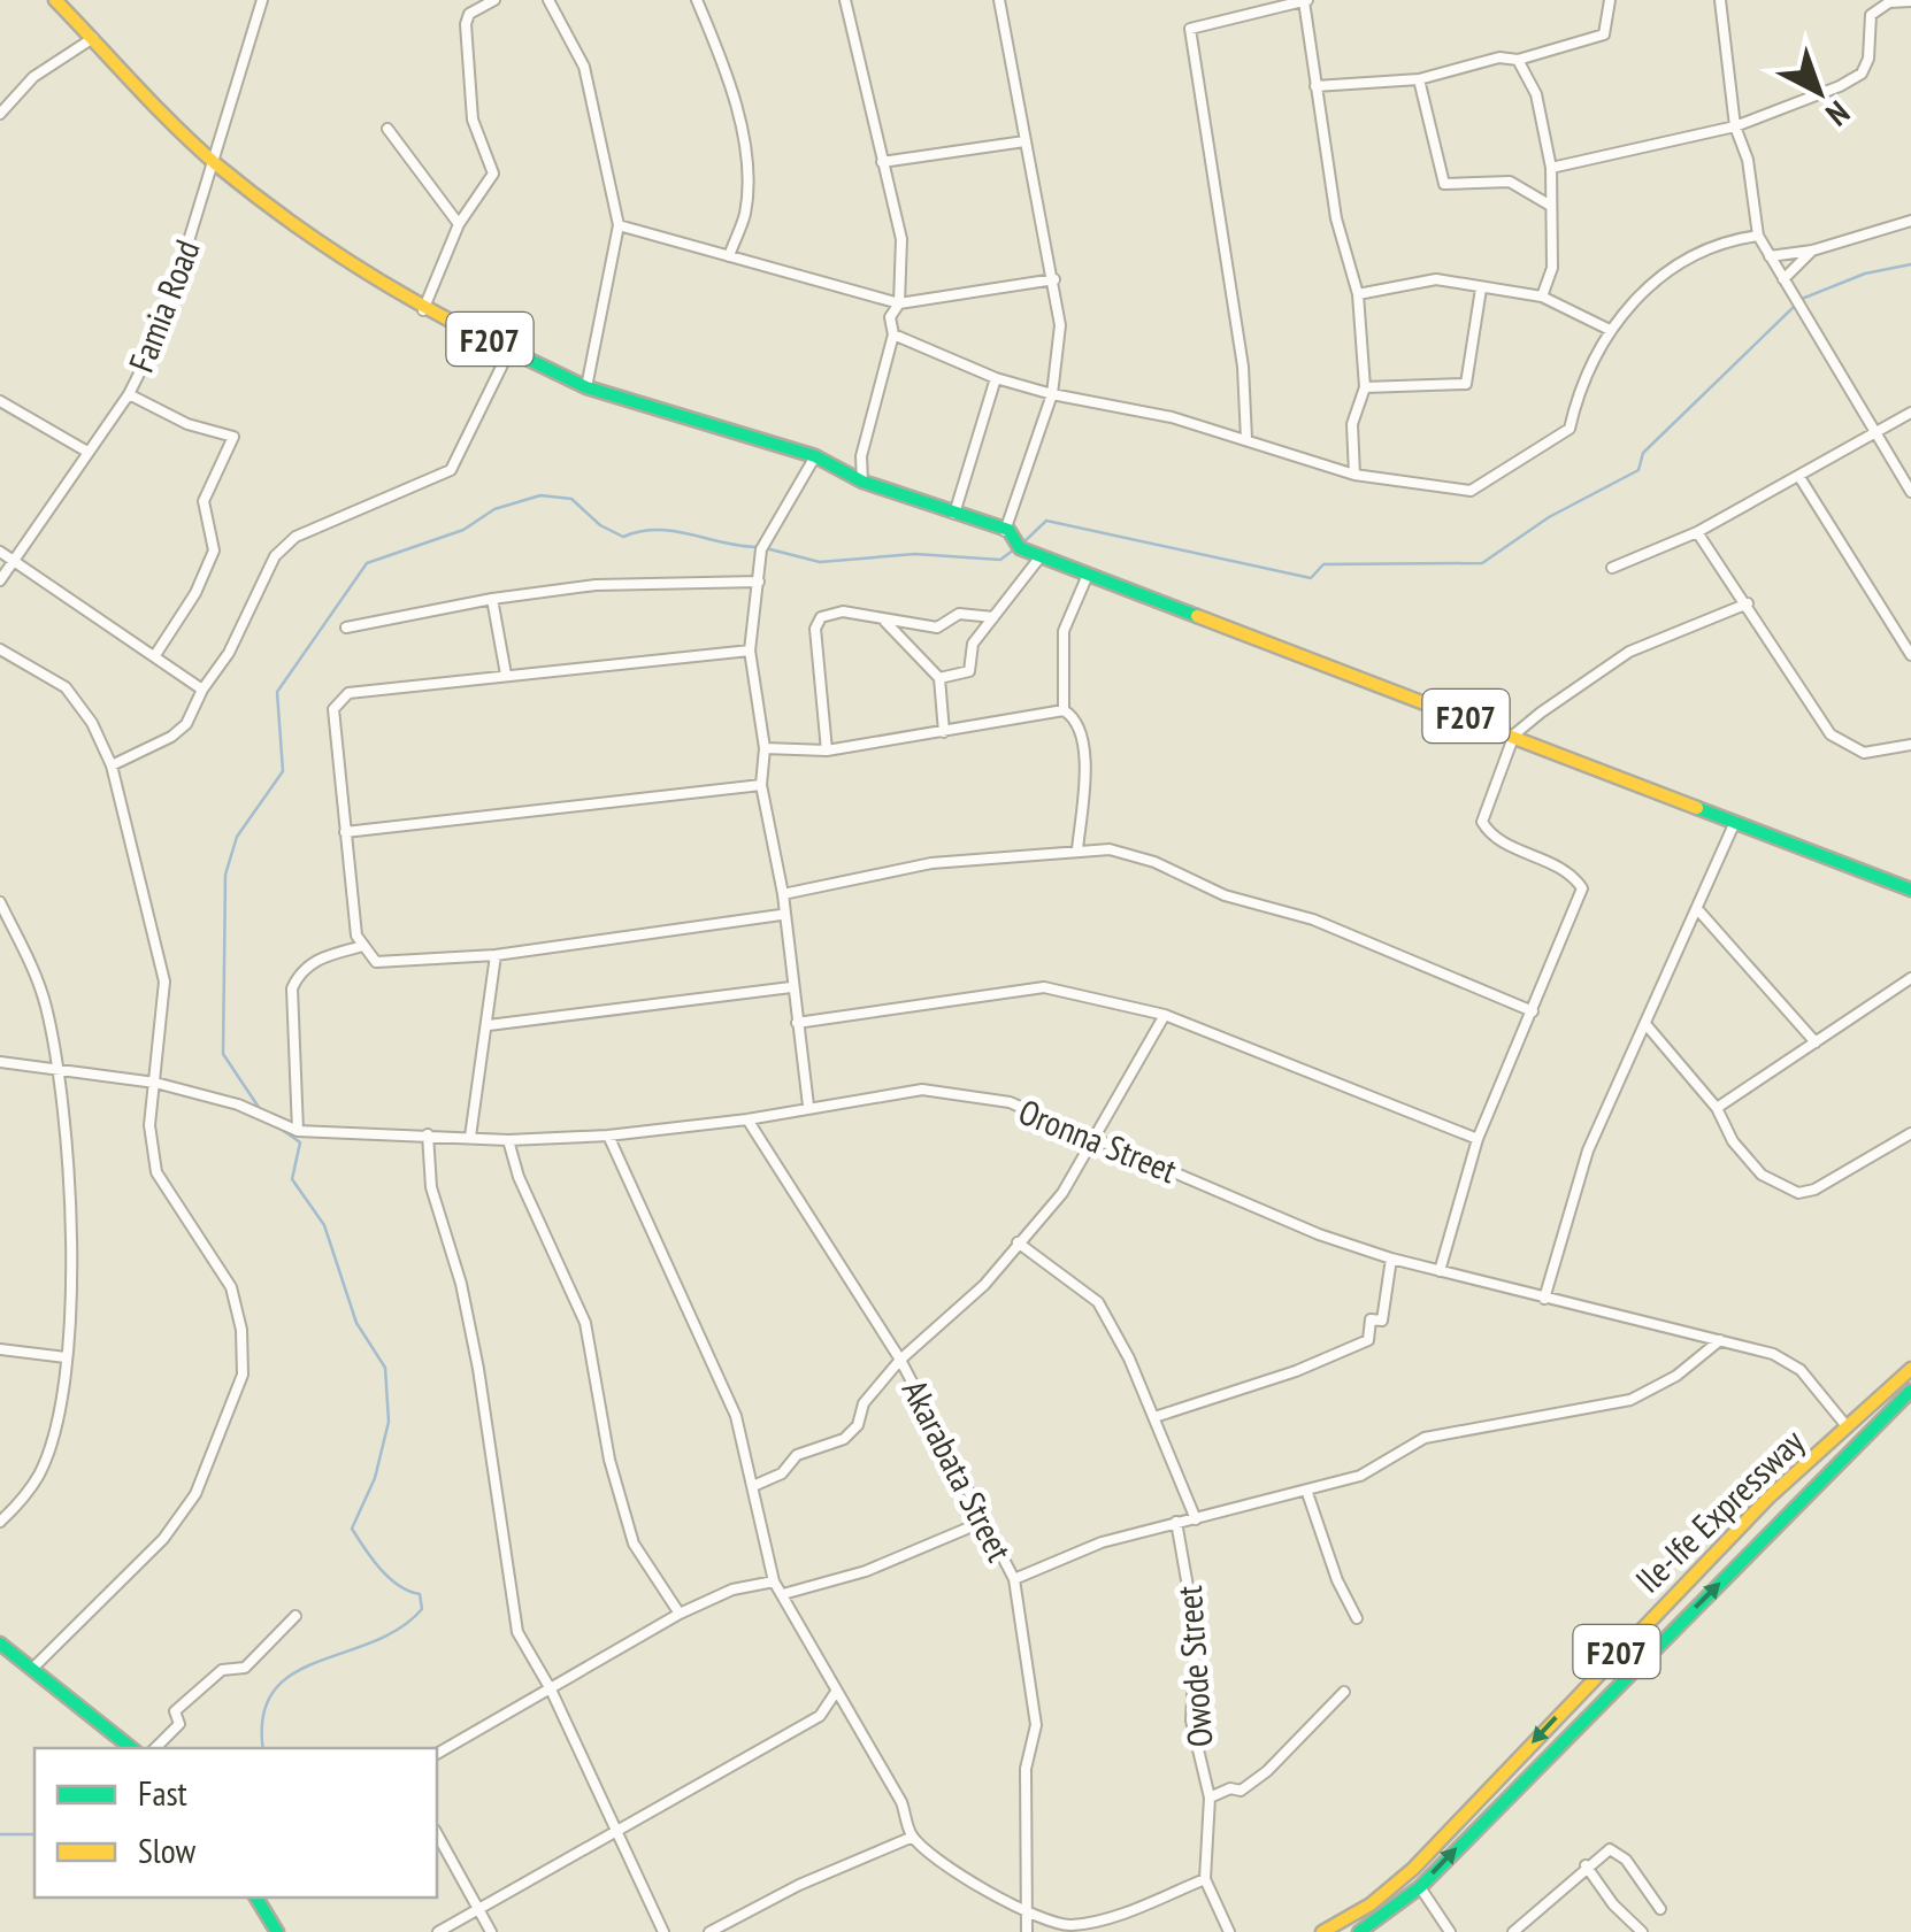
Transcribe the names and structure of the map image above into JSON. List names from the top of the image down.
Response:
{
  "streets": {
    "main road": ["F207", "Ile-Ife Expressway"],
    "street": [
      "Famia Road",
      "Oronna Street",
      "Akarabata Street",
      "Owode Street"
    ]
  },
  "crossings": [
    ["Famia Road", "F207"],
    ["Oronna Street", "Akarabata Street"],
    ["Oronna Street", "Ile-Ife Expressway"]
  ],
  "legend": ["Fast", "Slow"],
  "north": "bottom right"
}
